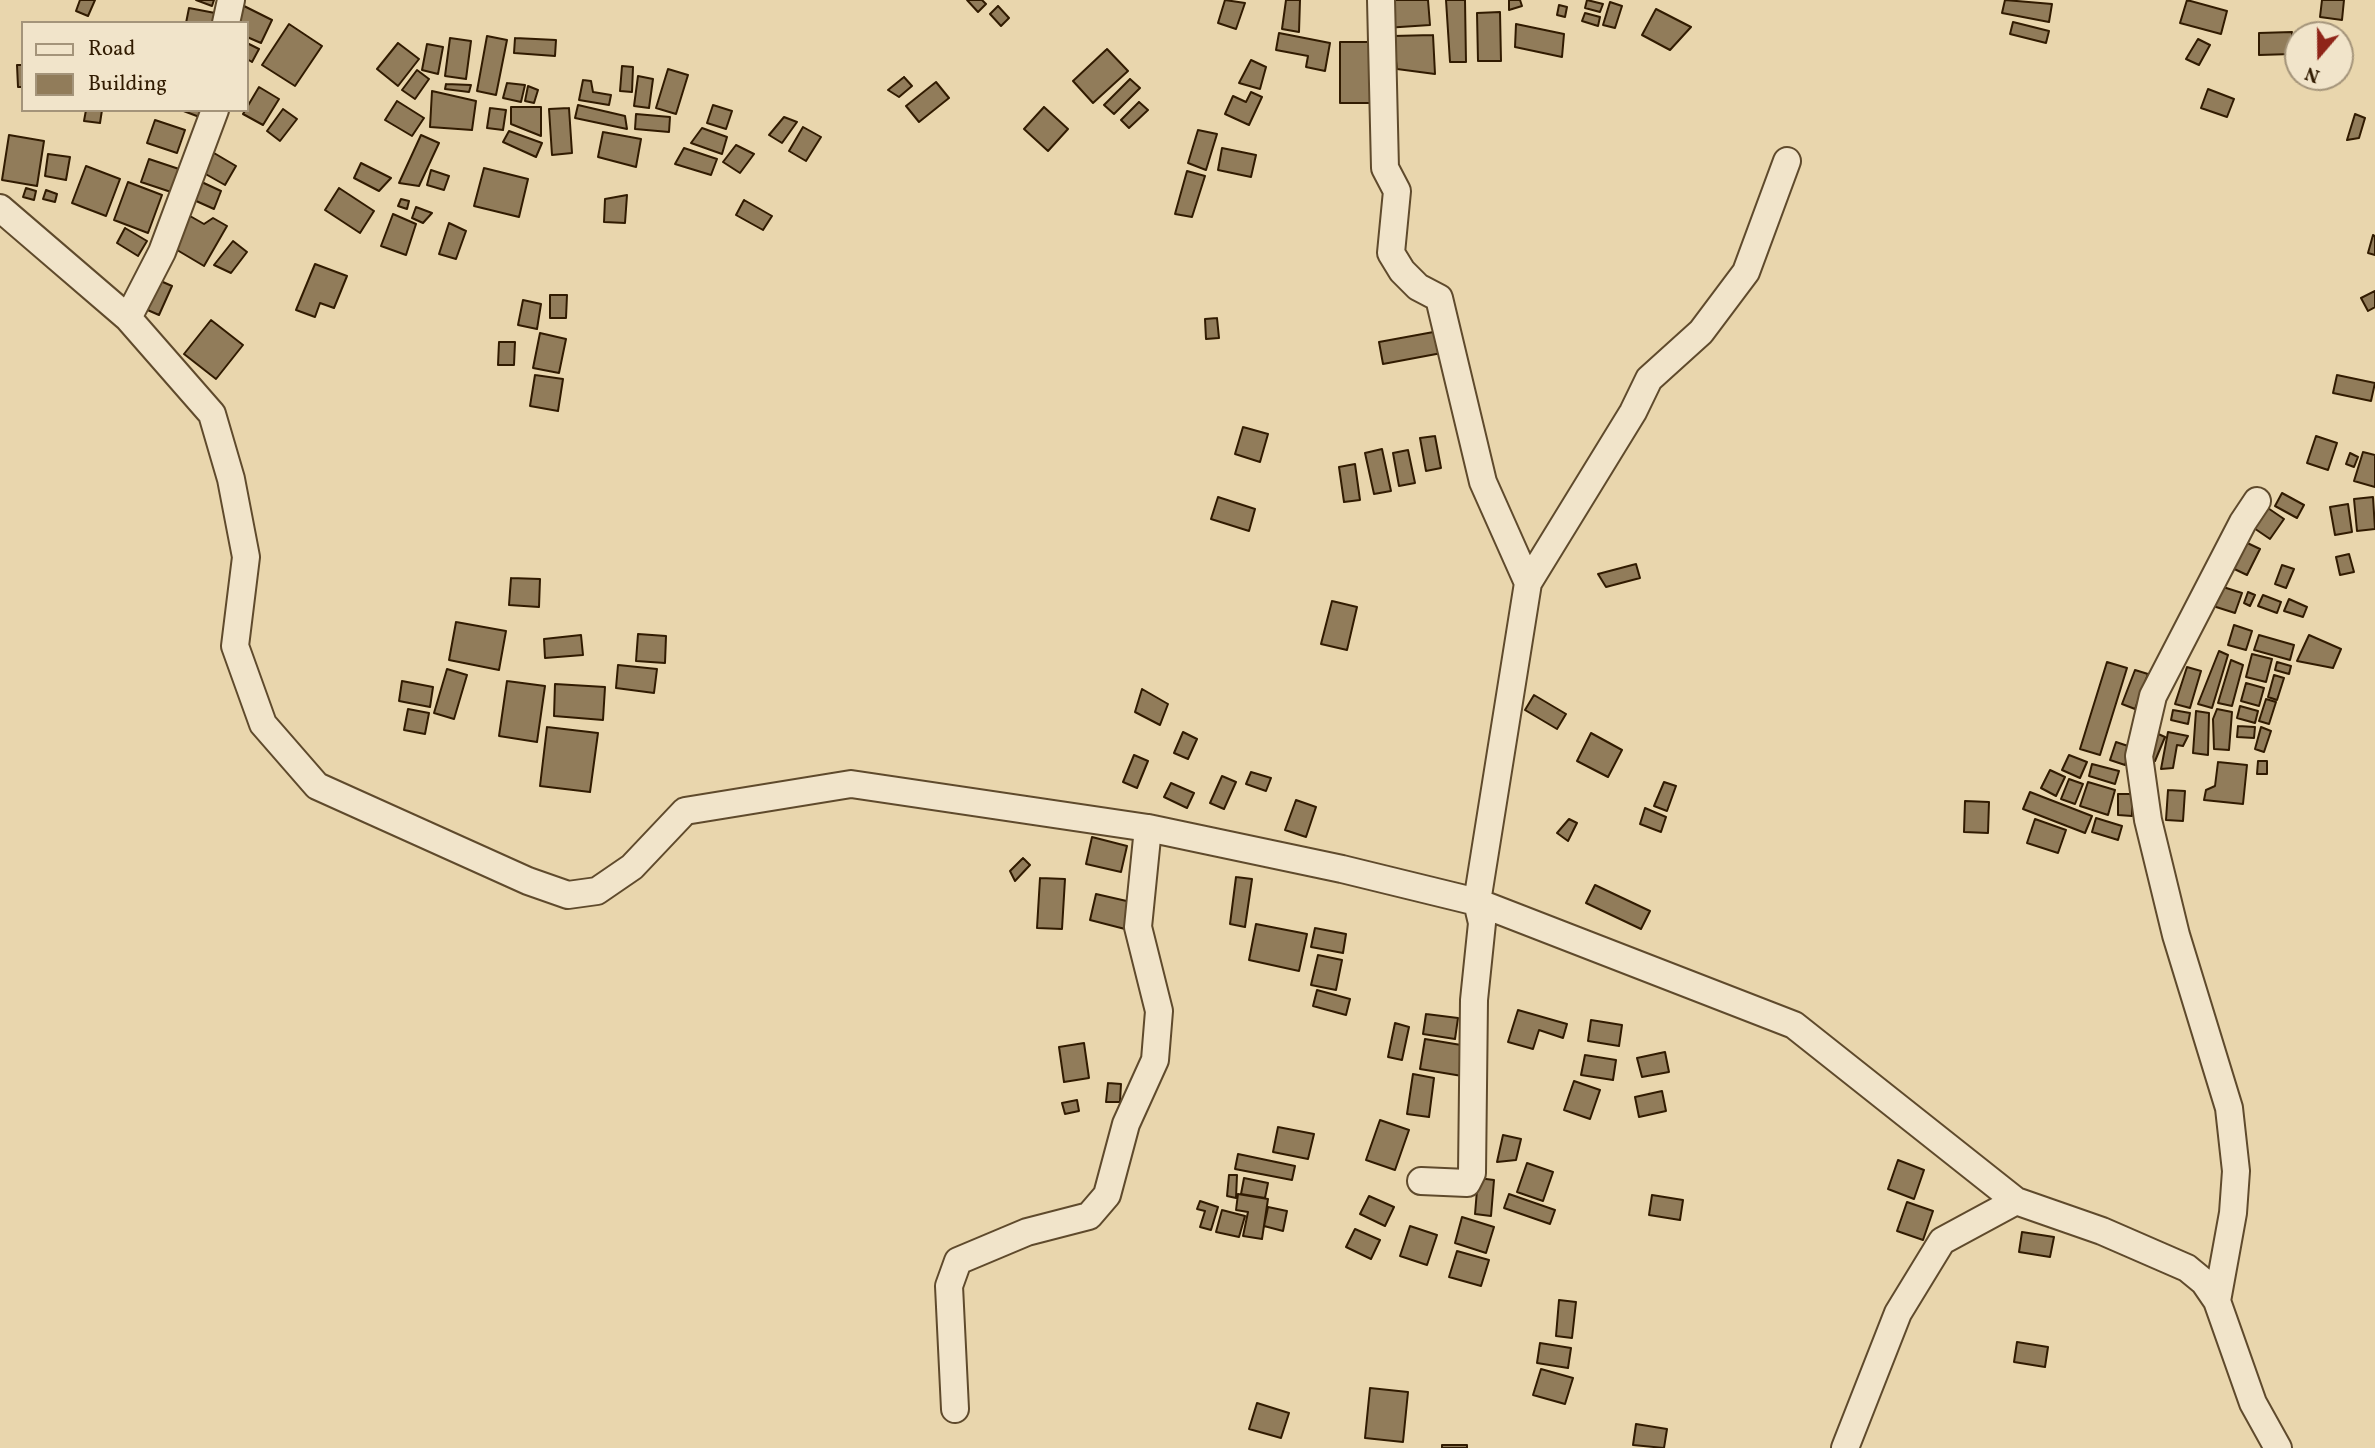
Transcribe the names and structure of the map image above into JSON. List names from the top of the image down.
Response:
{
  "legend": ["Road", "Building"],
  "north": "bottom"
}
